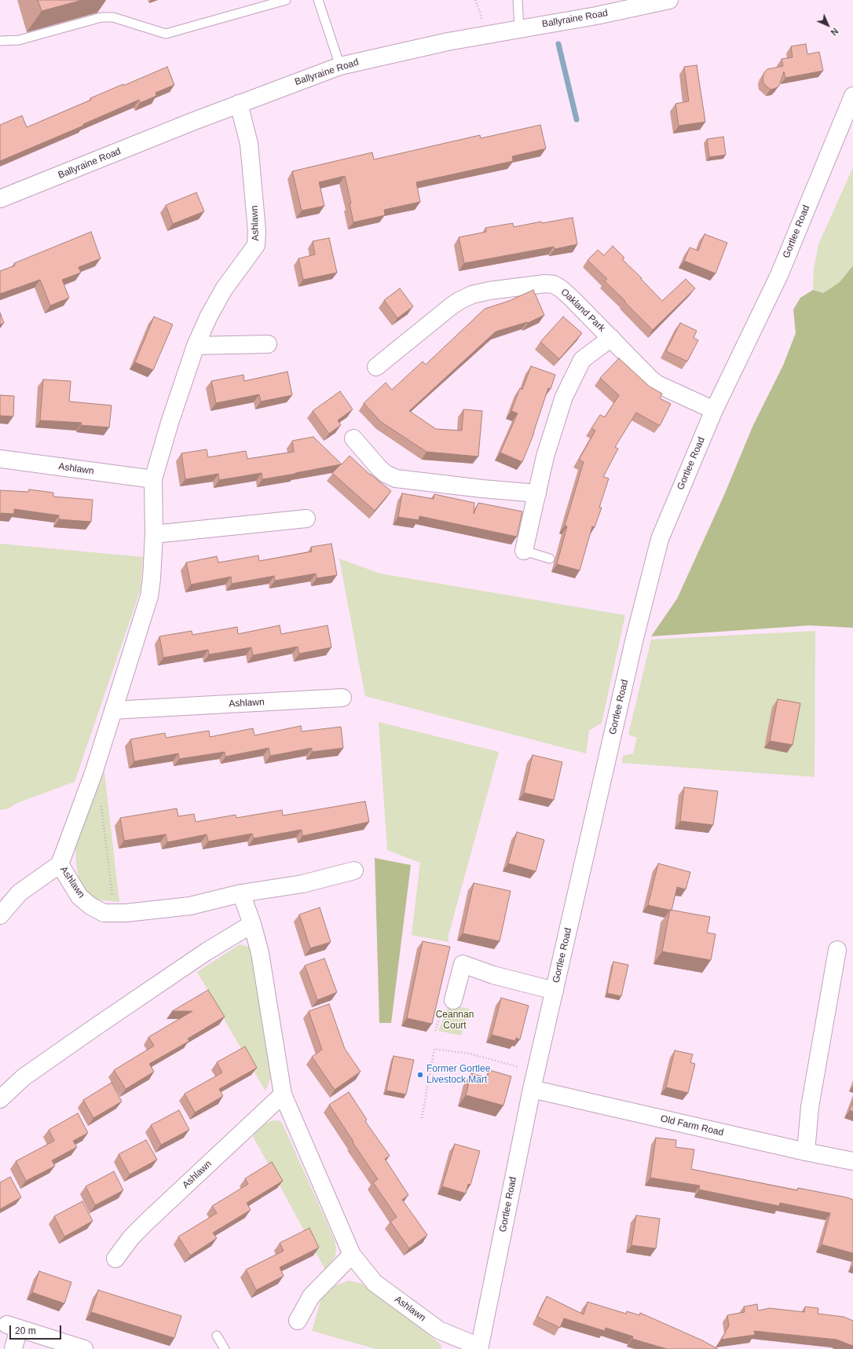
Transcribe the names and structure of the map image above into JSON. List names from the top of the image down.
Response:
{
  "streets": {
    "street": [
      "Ballyraine Road",
      "Ashlawn",
      "Gortlee Road",
      "Oakland Park",
      "Old Farm Road"
    ]
  },
  "crossings": [
    ["Ballyraine Road", "Ashlawn"],
    ["Ashlawn", "Gortlee Road"],
    ["Gortlee Road", "Oakland Park"],
    ["Gortlee Road", "Old Farm Road"]
  ],
  "parks": ["Ceannan Court"],
  "places": ["Former Gortlee Livestock Mart"],
  "scale_bar": "20 m",
  "north": "bottom right"
}
